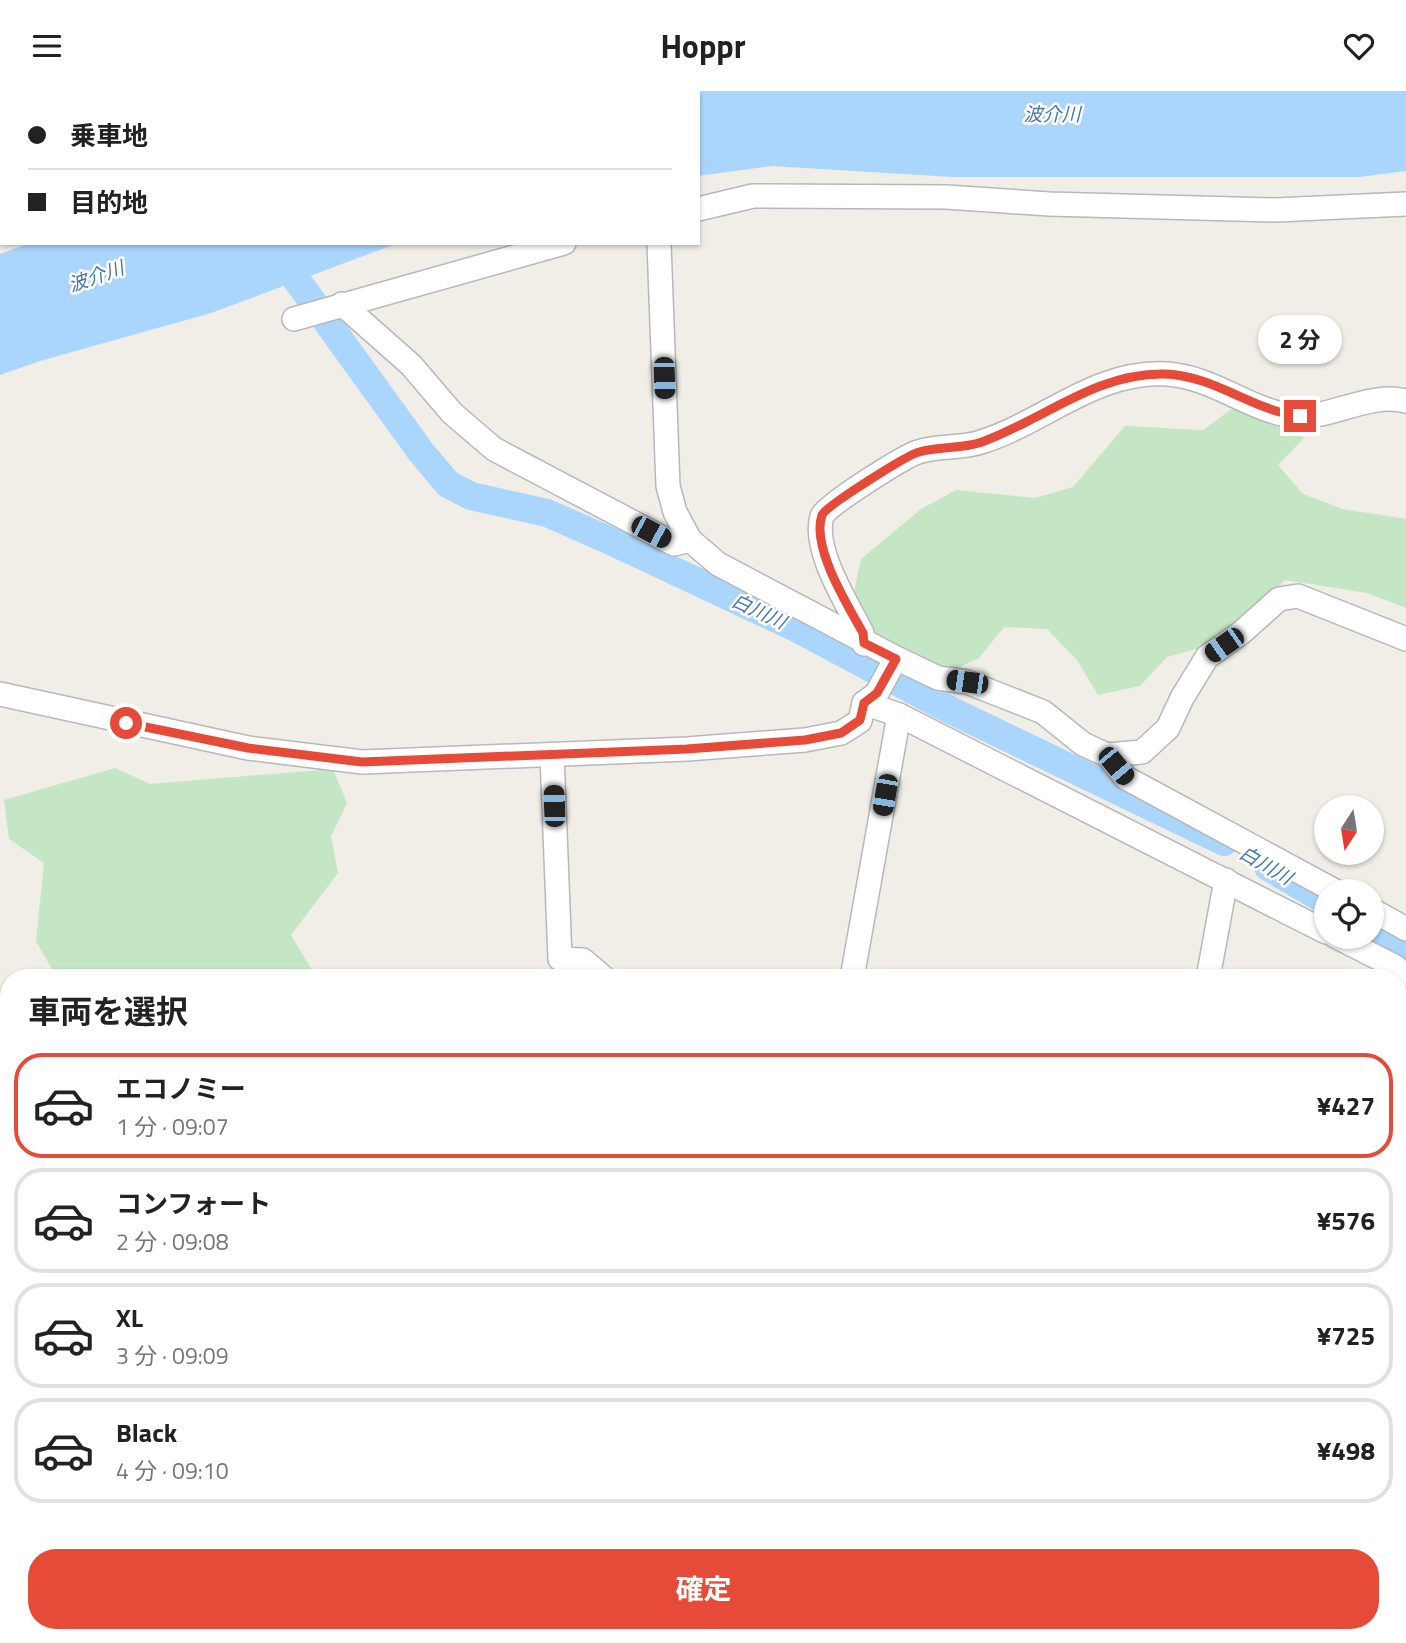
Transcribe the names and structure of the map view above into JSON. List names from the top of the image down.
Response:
{
  "water": ["波介川", "白川川"],
  "north": "bottom",
  "page": {
    "header": "Hoppr",
    "banner": ["乗車地", "目的地"],
    "bubble": "2 分",
    "heading": "車両を選択",
    "list": [
      {
        "name": "エコノミー",
        "note": "1 分 · 09:07",
        "value": "¥427"
      },
      {
        "name": "コンフォート",
        "note": "2 分 · 09:08",
        "value": "¥576"
      },
      {
        "name": "XL",
        "note": "3 分 · 09:09",
        "value": "¥725"
      },
      {
        "name": "Black",
        "note": "4 分 · 09:10",
        "value": "¥498"
      }
    ],
    "buttons": "確定"
  }
}
